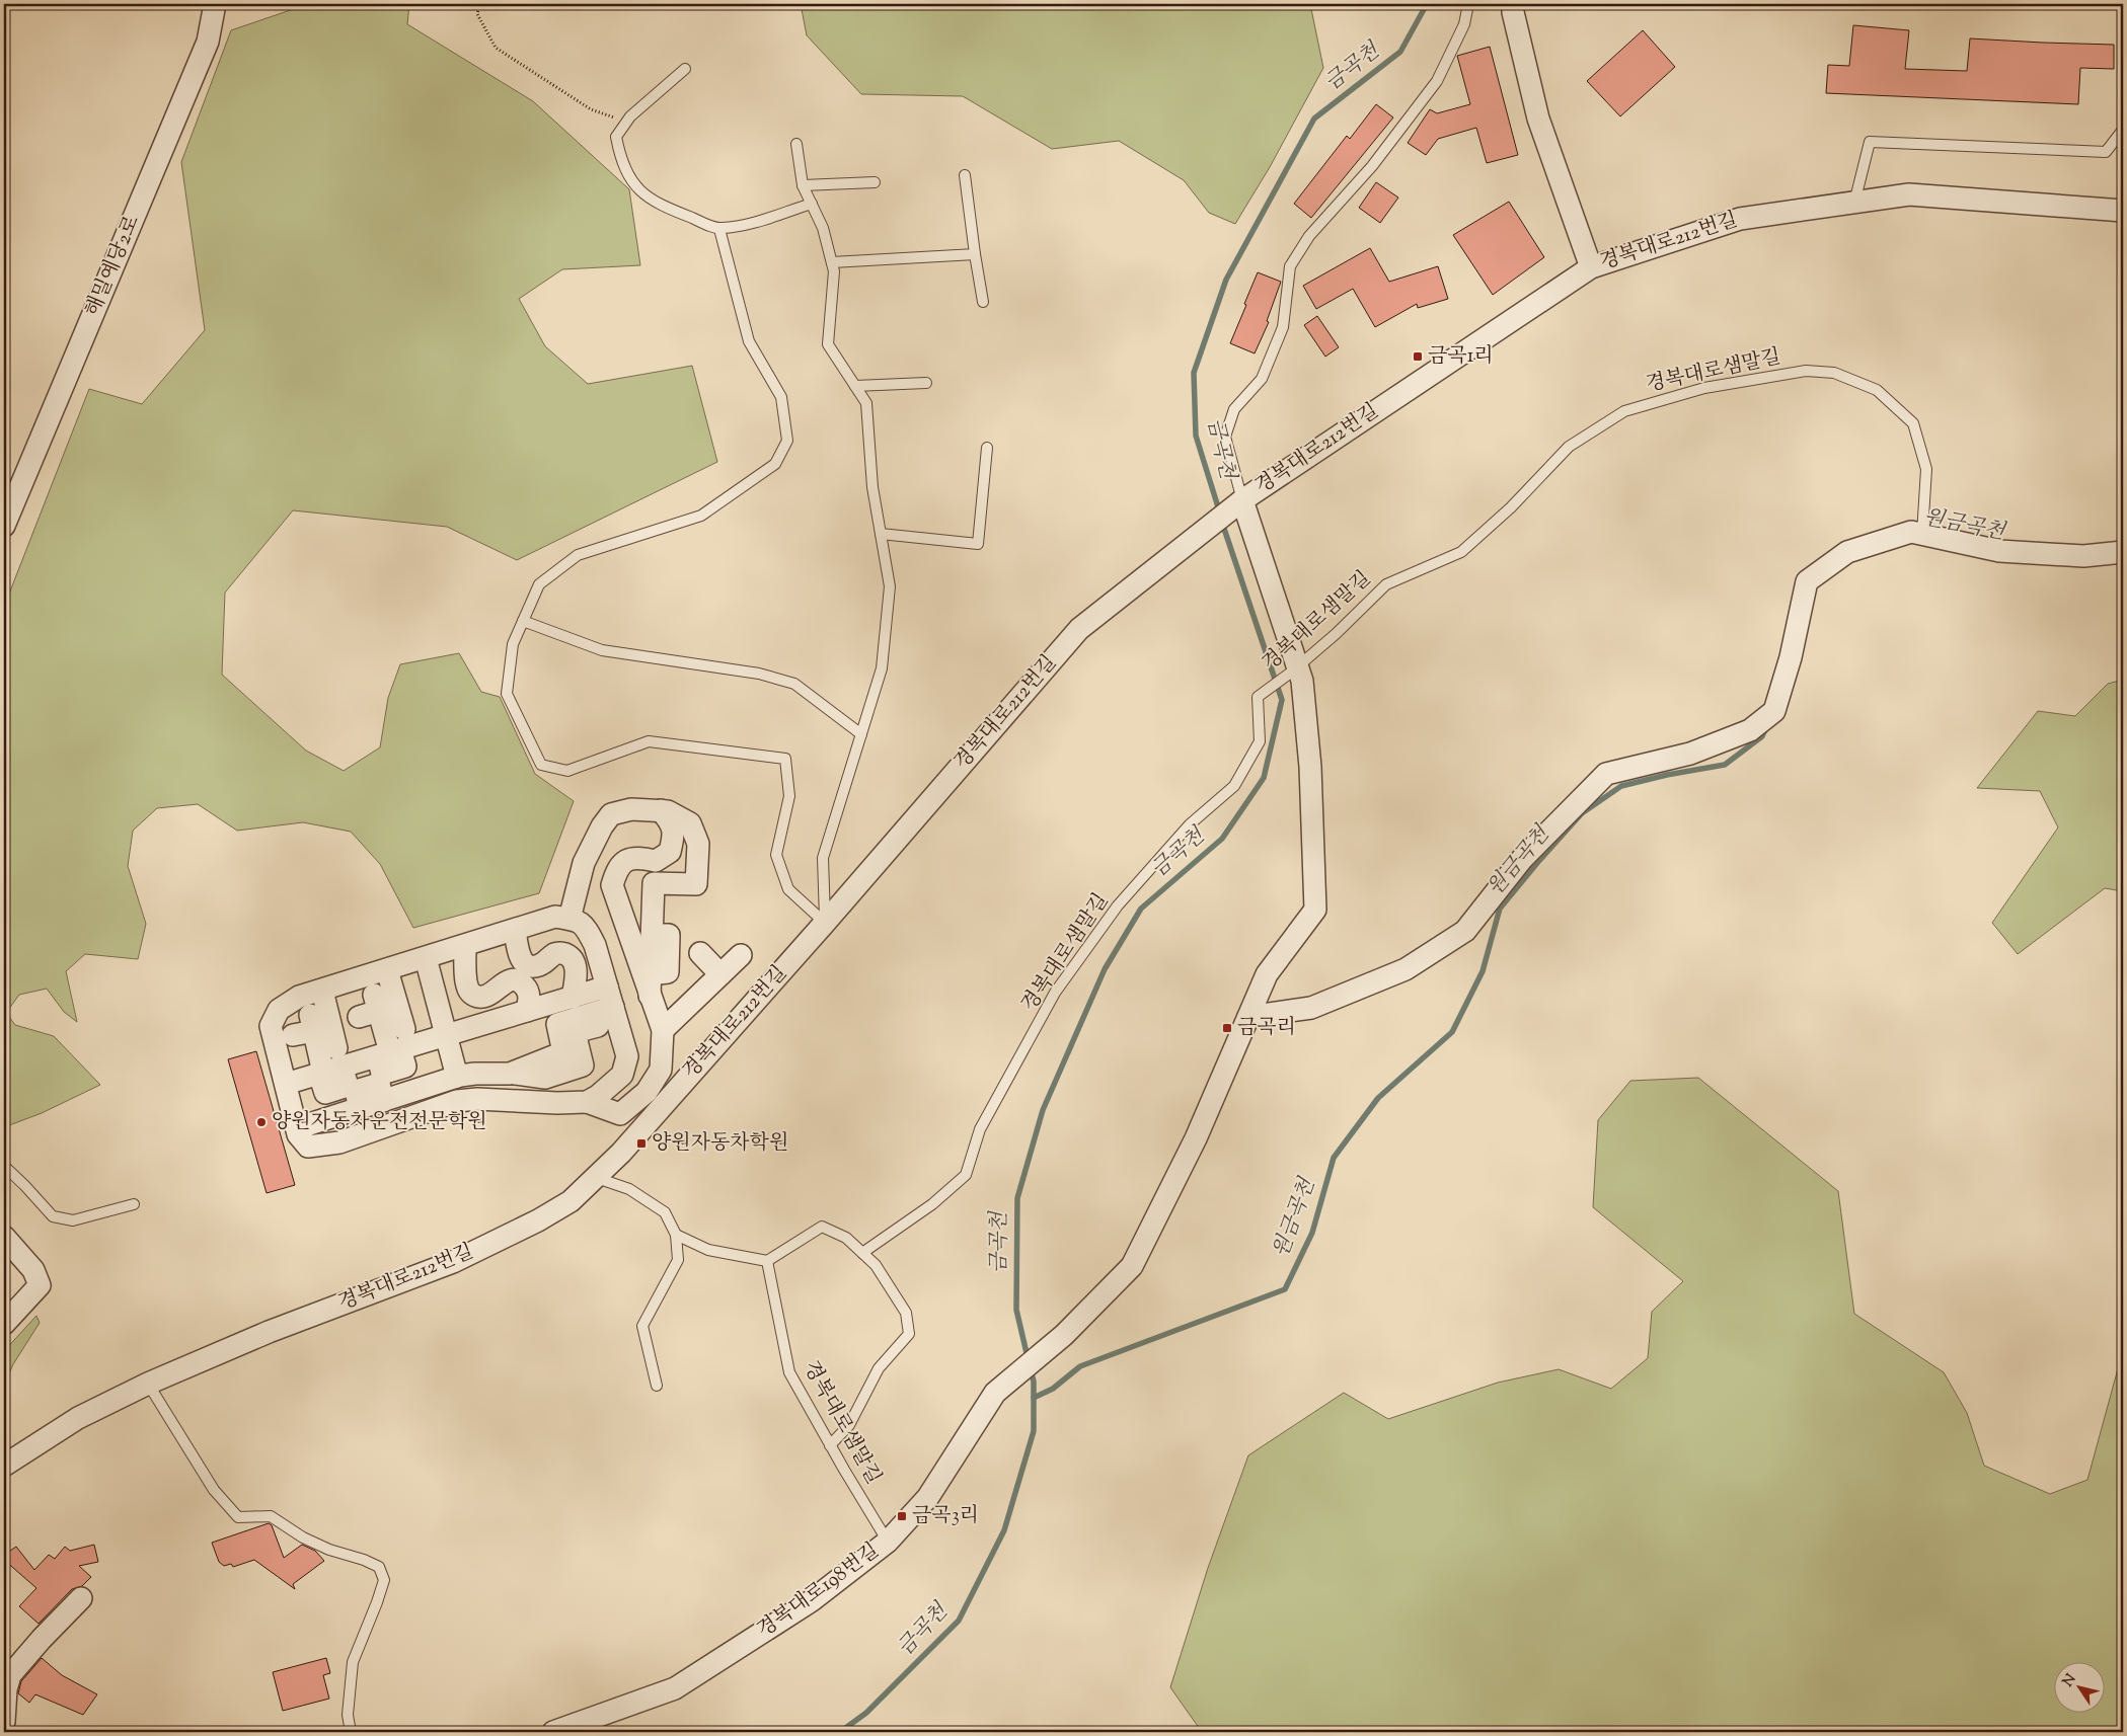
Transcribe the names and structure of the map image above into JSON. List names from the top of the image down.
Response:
{
  "streets": {
    "street": ["경복대로212번길", "해밀예당2로", "경복대로198번길"],
    "lane": ["경복대로샘말길"]
  },
  "crossings": [
    ["경복대로212번길", "경복대로198번길"],
    ["경복대로샘말길", "경복대로198번길"]
  ],
  "water": ["금곡천", "원금곡천"],
  "places": {
    "transit": [
      "금곡1리",
      "금곡리",
      "양원자동차학원",
      "금곡3리"
    ],
    "other": ["양원자동차운전전문학원"]
  },
  "north": "top left"
}
